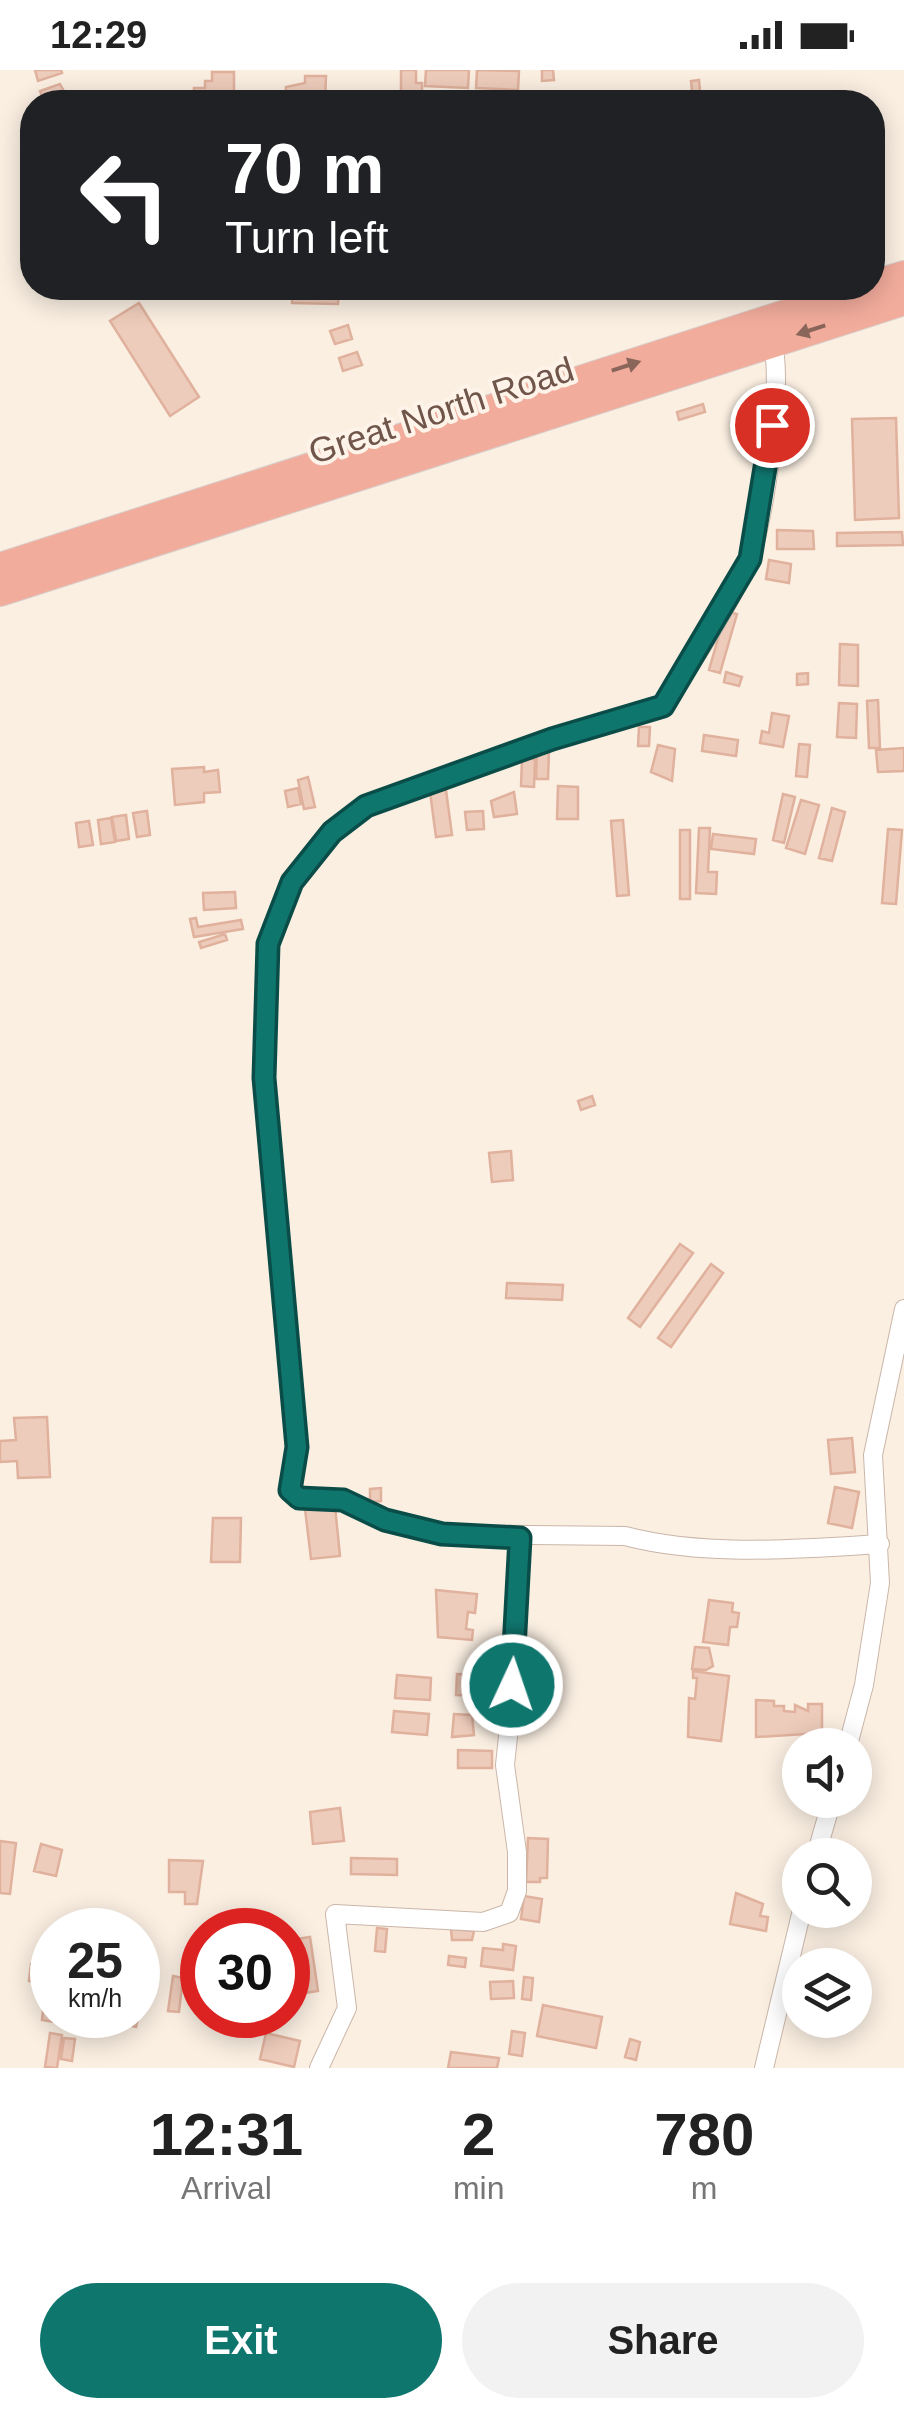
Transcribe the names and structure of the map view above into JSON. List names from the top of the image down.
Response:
{
  "streets": {
    "highway": ["Great North Road"]
  },
  "page": {
    "status": "12:29",
    "turn": ["70 m", "Turn left"],
    "speed": "25 km/h",
    "limit": "30",
    "eta": [
      "12:31",
      "Arrival",
      "2",
      "min",
      "780",
      "m"
    ],
    "buttons": ["Exit", "Share"]
  }
}
